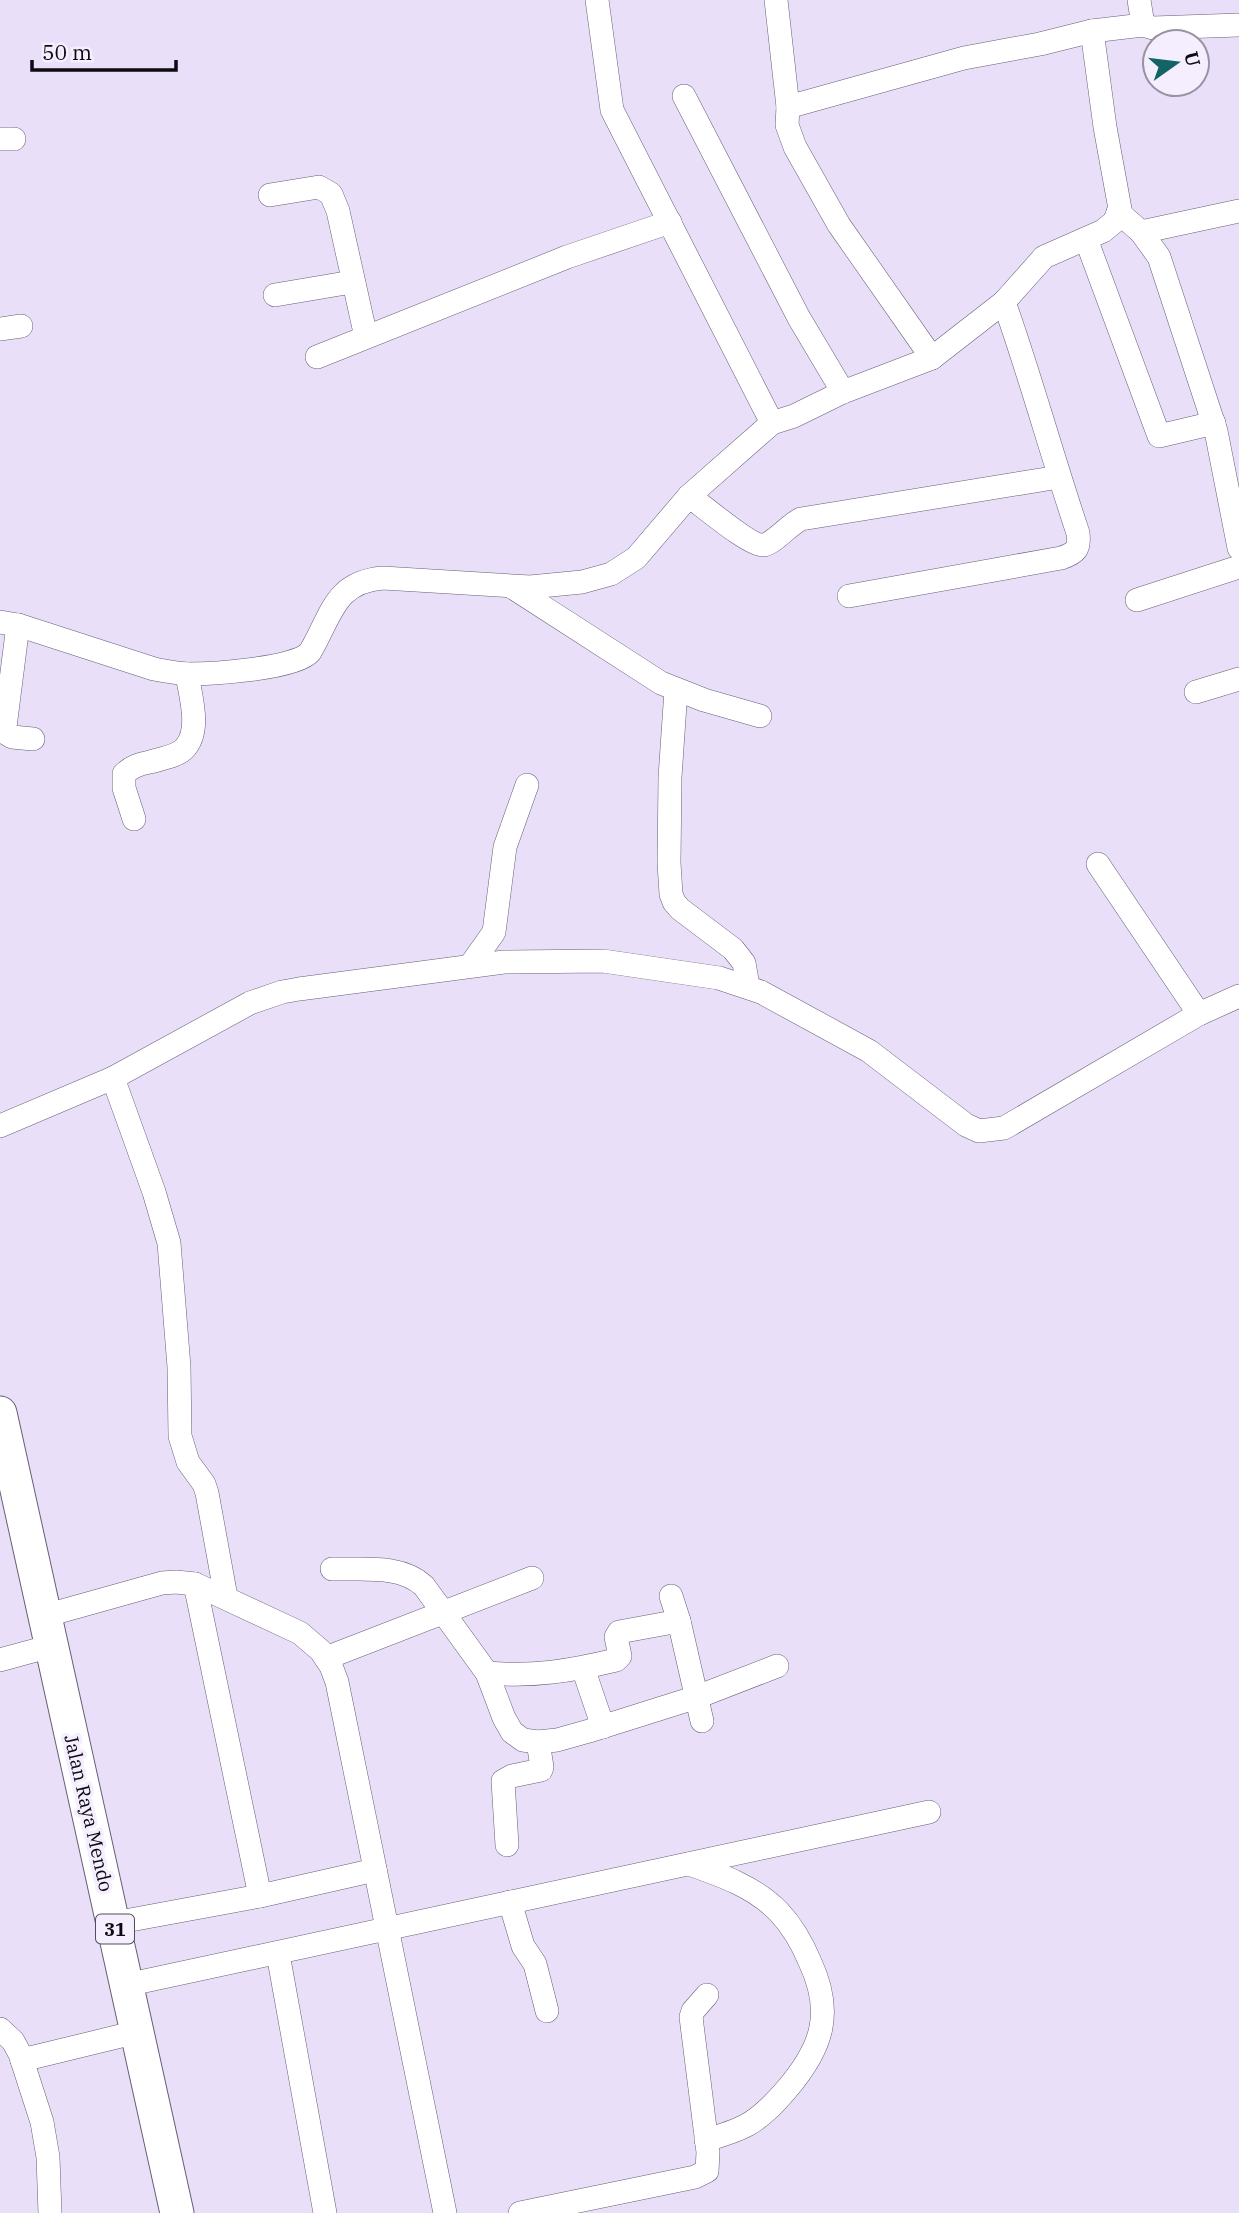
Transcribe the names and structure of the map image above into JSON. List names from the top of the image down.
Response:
{
  "streets": {
    "highway": ["Jalan Raya Mendo", "31"]
  },
  "scale_bar": "50 m",
  "north": "right"
}
